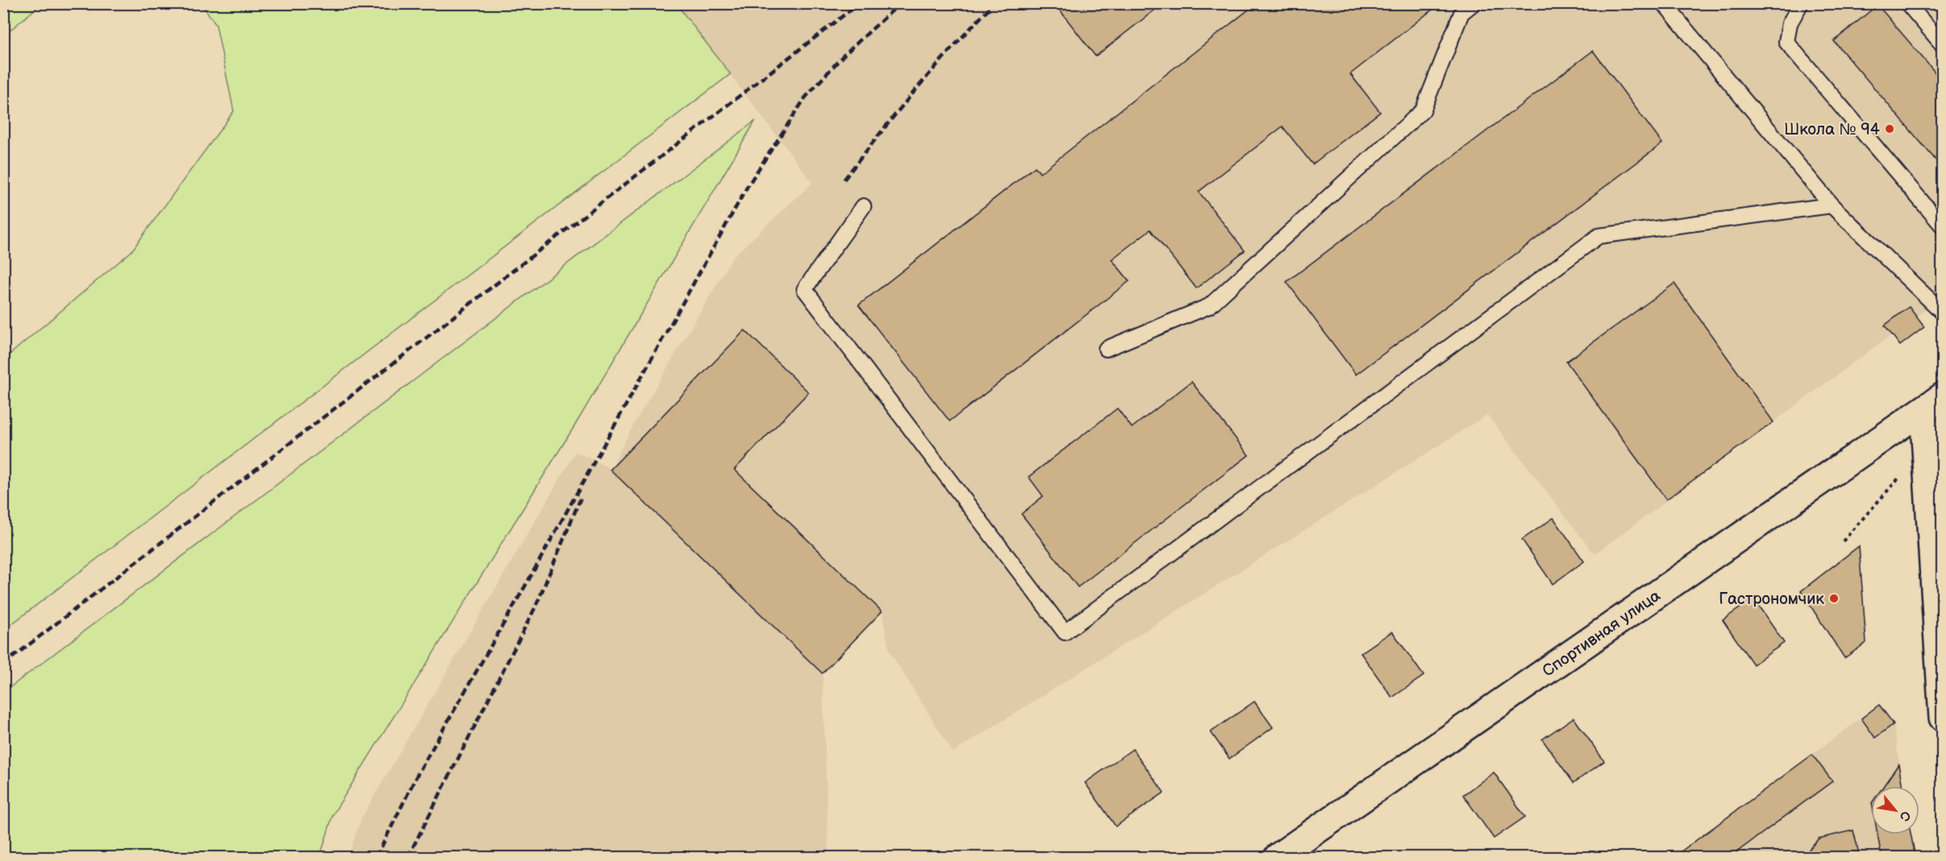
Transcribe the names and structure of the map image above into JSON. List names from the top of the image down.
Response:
{
  "streets": {
    "street": ["Спортивная улица"]
  },
  "places": ["Школа № 94", "Гастрономчик"],
  "north": "bottom right"
}
